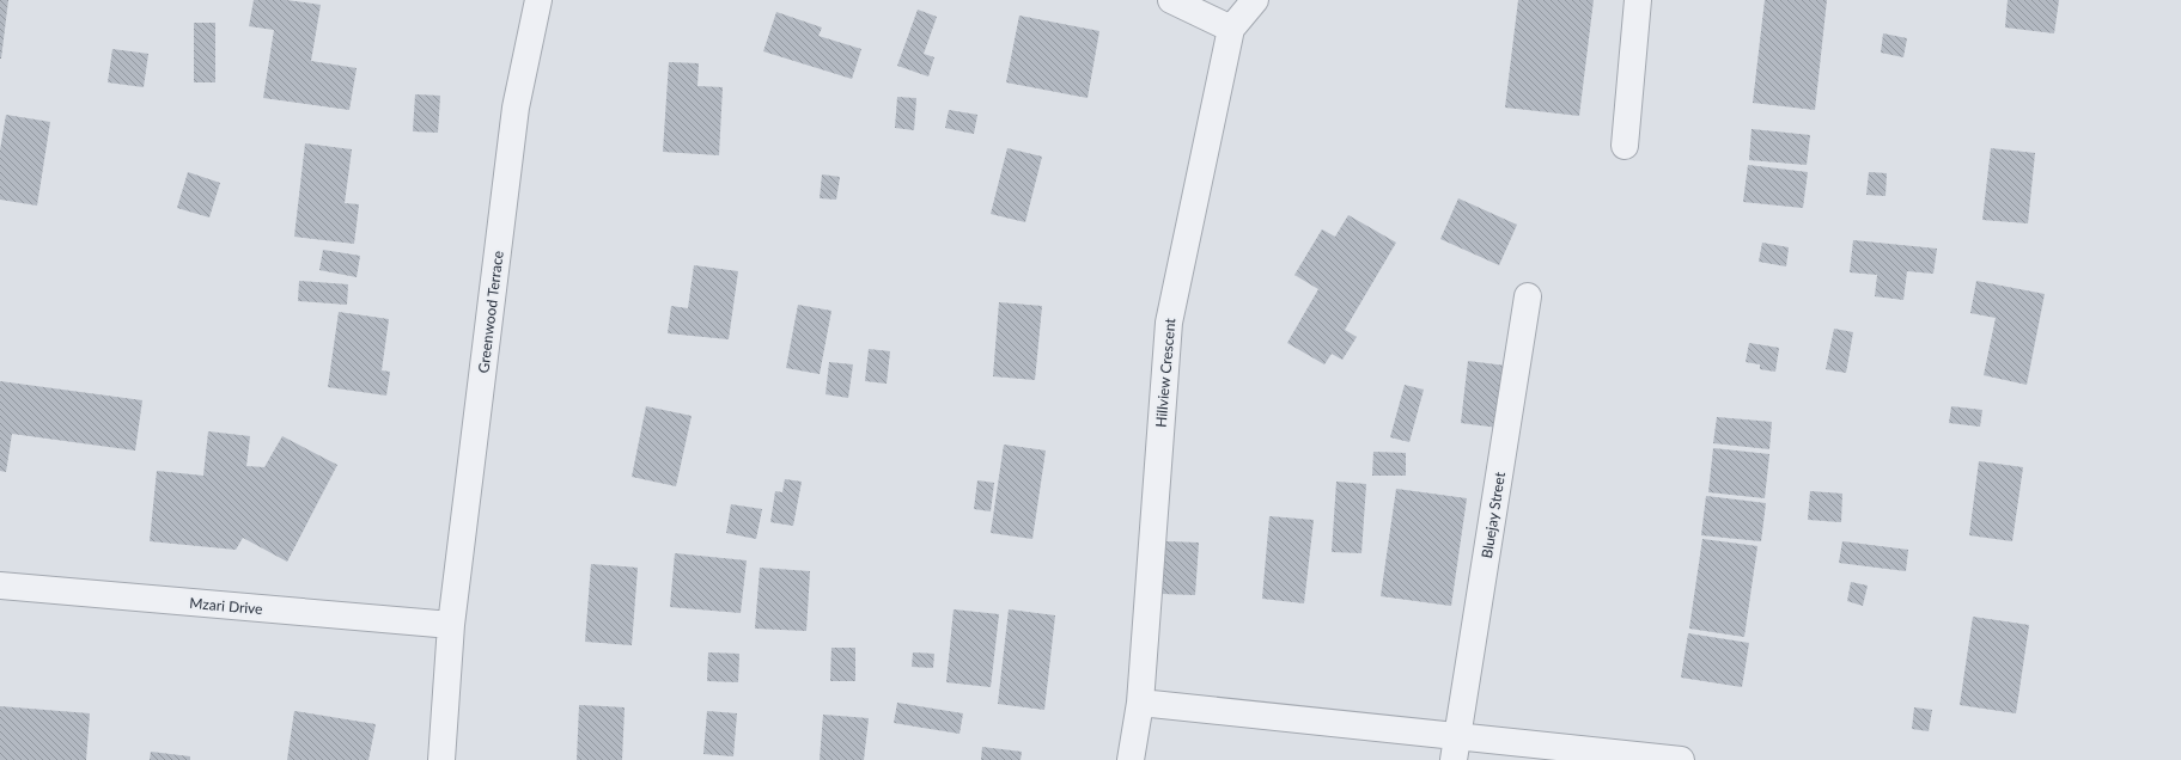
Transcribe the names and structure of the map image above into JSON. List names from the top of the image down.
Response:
{
  "streets": {
    "street": [
      "Greenwood Terrace",
      "Hillview Crescent",
      "Bluejay Street",
      "Mzari Drive"
    ]
  },
  "crossings": [
    ["Greenwood Terrace", "Mzari Drive"]
  ]
}
